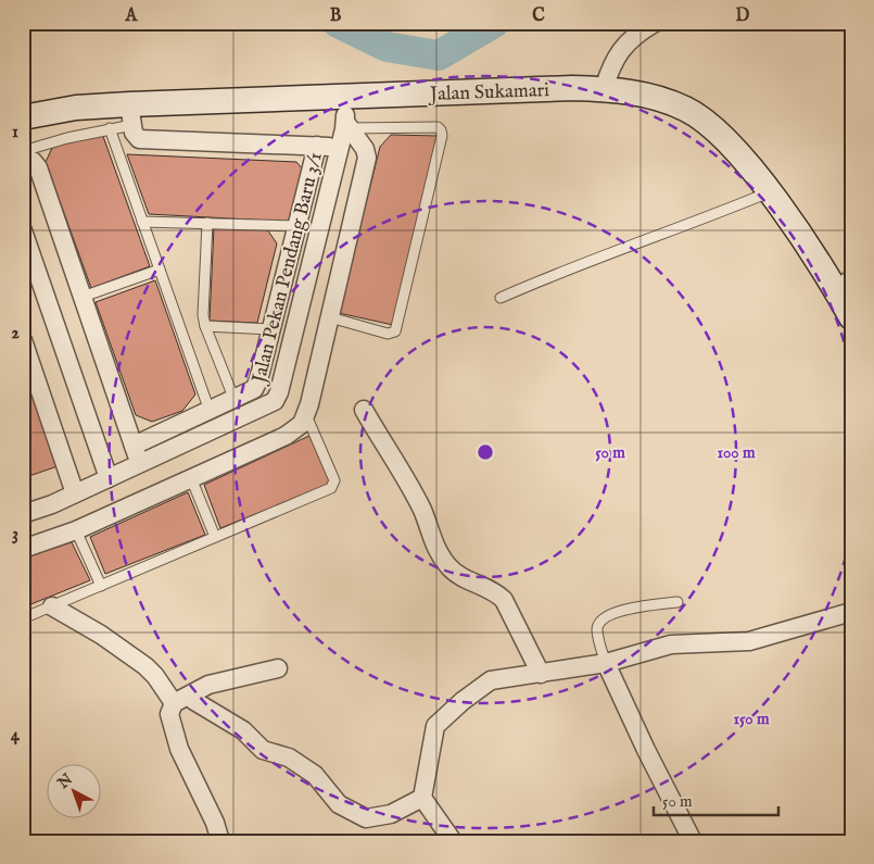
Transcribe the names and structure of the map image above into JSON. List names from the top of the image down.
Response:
{
  "streets": {
    "street": ["Jalan Sukamari", "Jalan Pekan Pendang Baru 3/1"]
  },
  "crossings": [
    ["Jalan Sukamari", "Jalan Pekan Pendang Baru 3/1"]
  ],
  "scale_bar": "50 m",
  "north": "top left",
  "grid": {
    "columns": [
      "A",
      "B",
      "C",
      "D"
    ],
    "rows": [
      "1",
      "2",
      "3",
      "4"
    ]
  },
  "rings": ["50 m", "100 m", "150 m"]
}
